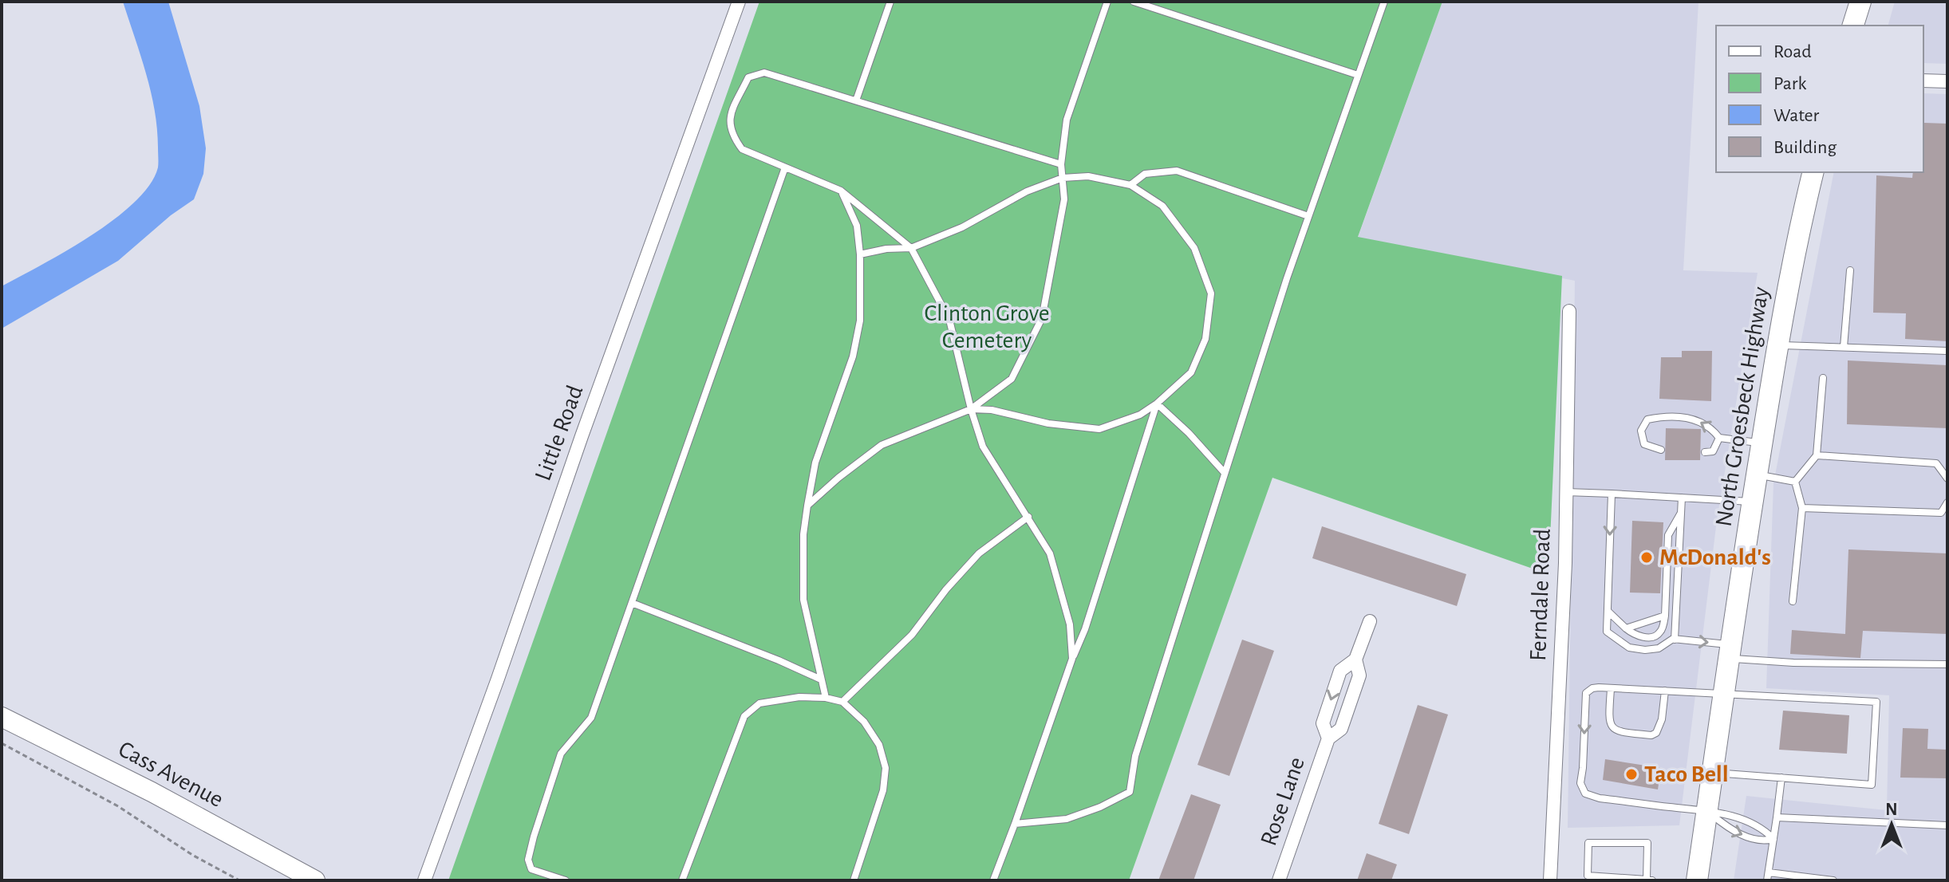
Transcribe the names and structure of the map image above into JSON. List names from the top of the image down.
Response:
{
  "streets": {
    "main road": ["North Groesbeck Highway", "Cass Avenue"],
    "street": ["Little Road", "Ferndale Road", "Rose Lane"]
  },
  "parks": ["Clinton Grove Cemetery"],
  "places": ["McDonald's", "Taco Bell"],
  "legend": [
    "Road",
    "Park",
    "Water",
    "Building"
  ],
  "north": "top"
}
